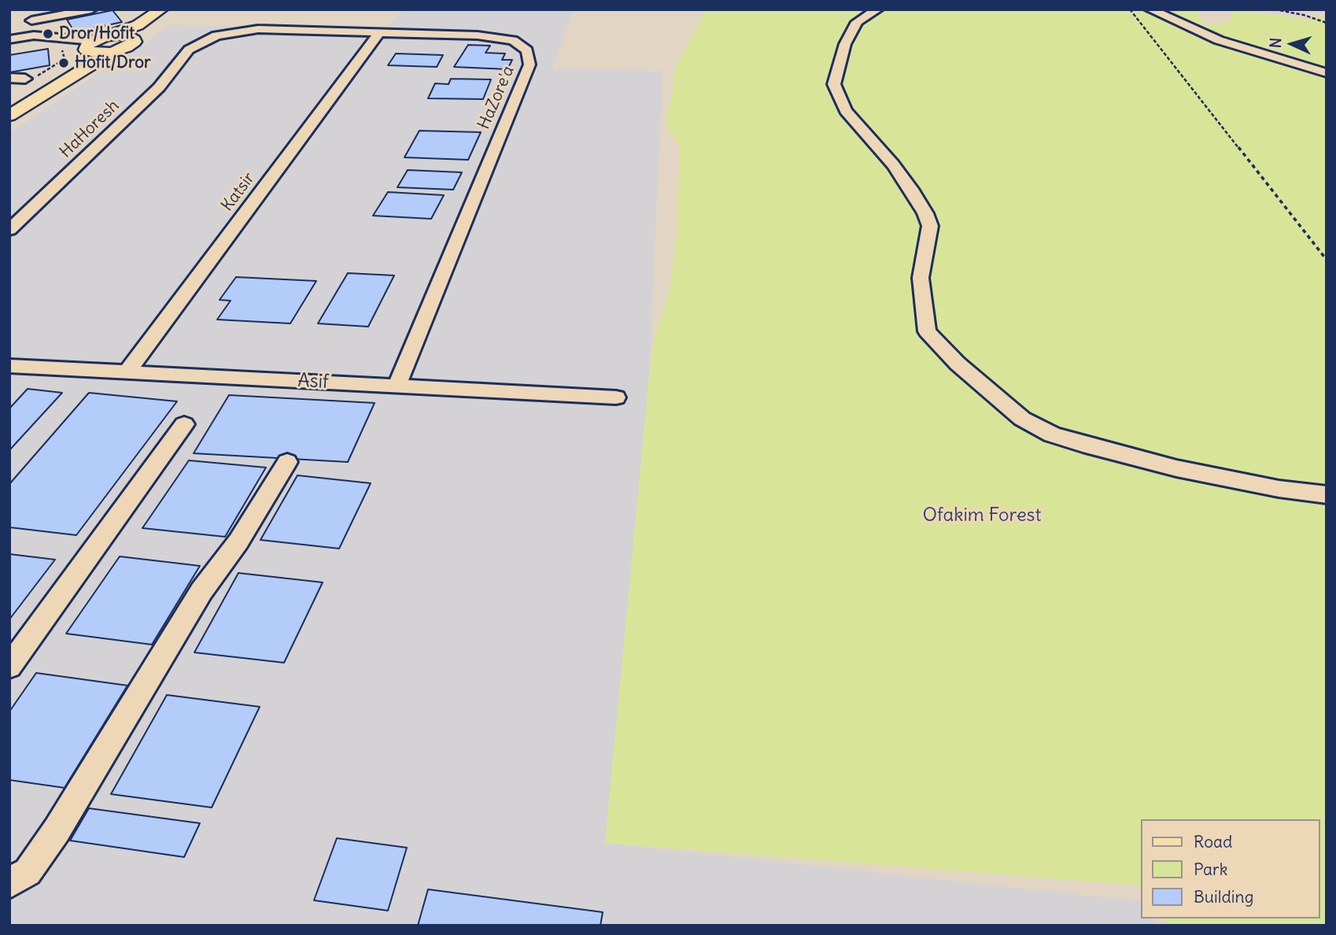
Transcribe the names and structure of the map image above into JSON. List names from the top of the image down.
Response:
{
  "streets": {
    "street": [
      "HaZore'a",
      "HaHoresh",
      "Katsir",
      "Asif"
    ]
  },
  "crossings": [
    ["HaZore'a", "HaHoresh"],
    ["HaZore'a", "Katsir"],
    ["HaZore'a", "Asif"],
    ["Katsir", "Asif"]
  ],
  "parks": ["Ofakim Forest"],
  "places": ["Dror/Hofit", "Hofit/Dror"],
  "legend": ["Road", "Park", "Building"],
  "north": "left"
}
